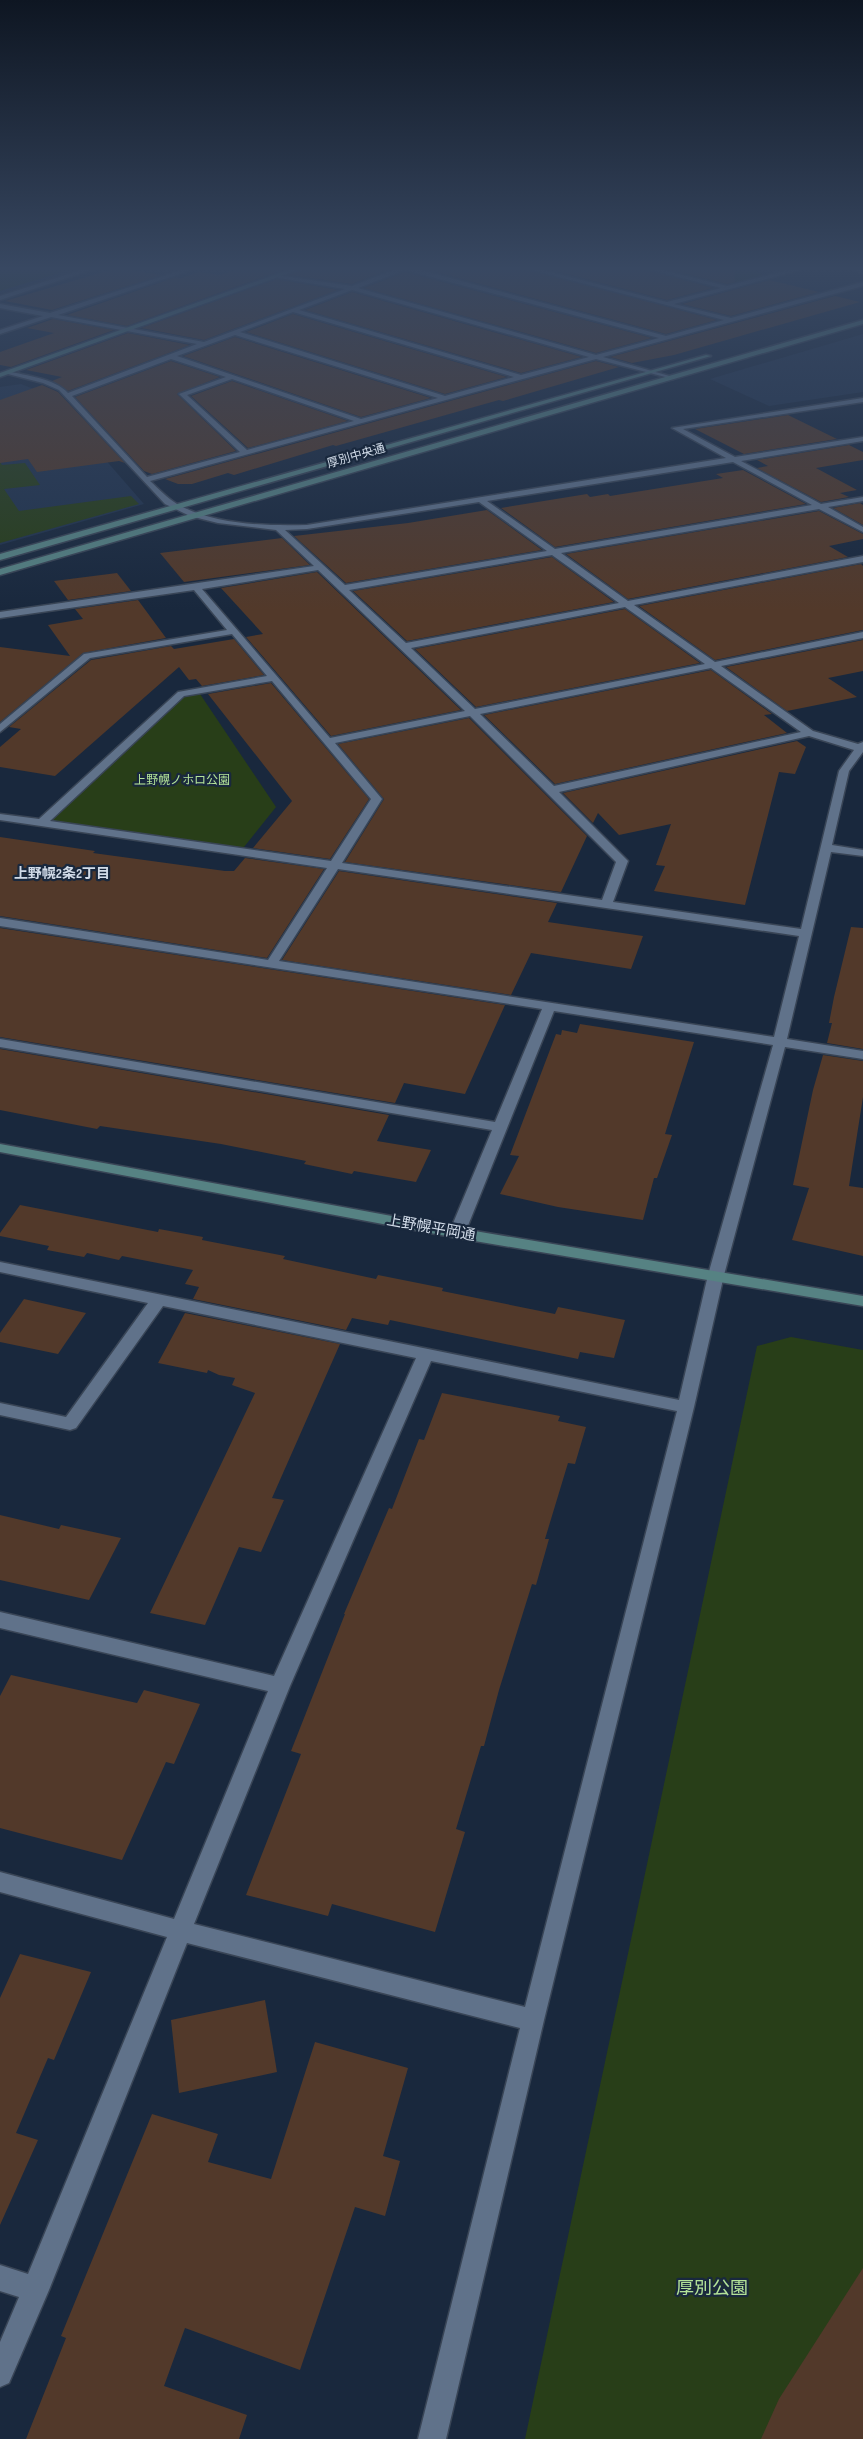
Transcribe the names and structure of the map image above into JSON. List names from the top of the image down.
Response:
{
  "streets": {
    "main road": ["厚別中央通", "上野幌平岡通"]
  },
  "districts": ["上野幌2条2丁目"],
  "parks": ["上野幌ノホロ公園", "厚別公園"]
}
